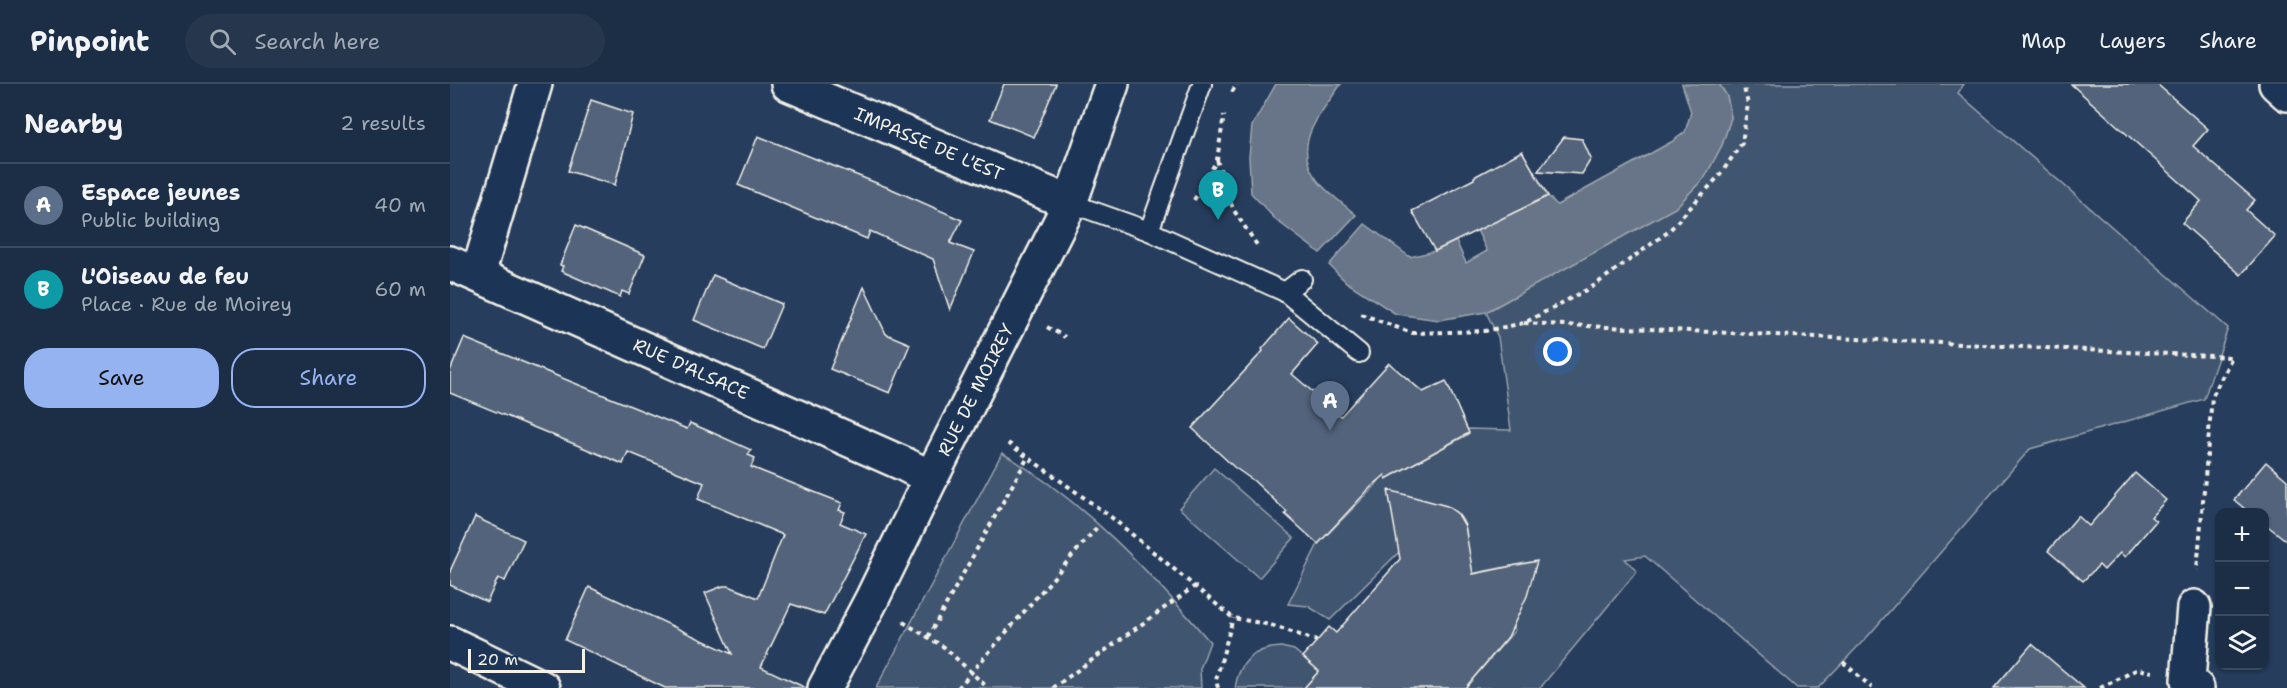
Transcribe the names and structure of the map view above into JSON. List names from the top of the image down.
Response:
{
  "streets": {
    "street": ["IMPASSE DE L'EST", "RUE D'ALSACE", "RUE DE MOIREY"]
  },
  "crossings": [
    ["IMPASSE DE L'EST", "RUE DE MOIREY"],
    ["RUE D'ALSACE", "RUE DE MOIREY"]
  ],
  "scale_bar": "20 m",
  "page": {
    "header": "Pinpoint",
    "search": "Search here",
    "nav": ["Map", "Layers", "Share"],
    "heading": ["Nearby", "2 results"],
    "list": [
      {
        "mark": "A",
        "name": "Espace jeunes",
        "note": "Public building",
        "value": "40 m"
      },
      {
        "mark": "B",
        "name": "L'Oiseau de feu",
        "note": "Place · Rue de Moirey",
        "value": "60 m"
      }
    ],
    "pins": ["B", "A"],
    "buttons": ["Save", "Share"],
    "map_buttons": ["+", "−"],
    "scale": "20 m"
  }
}
